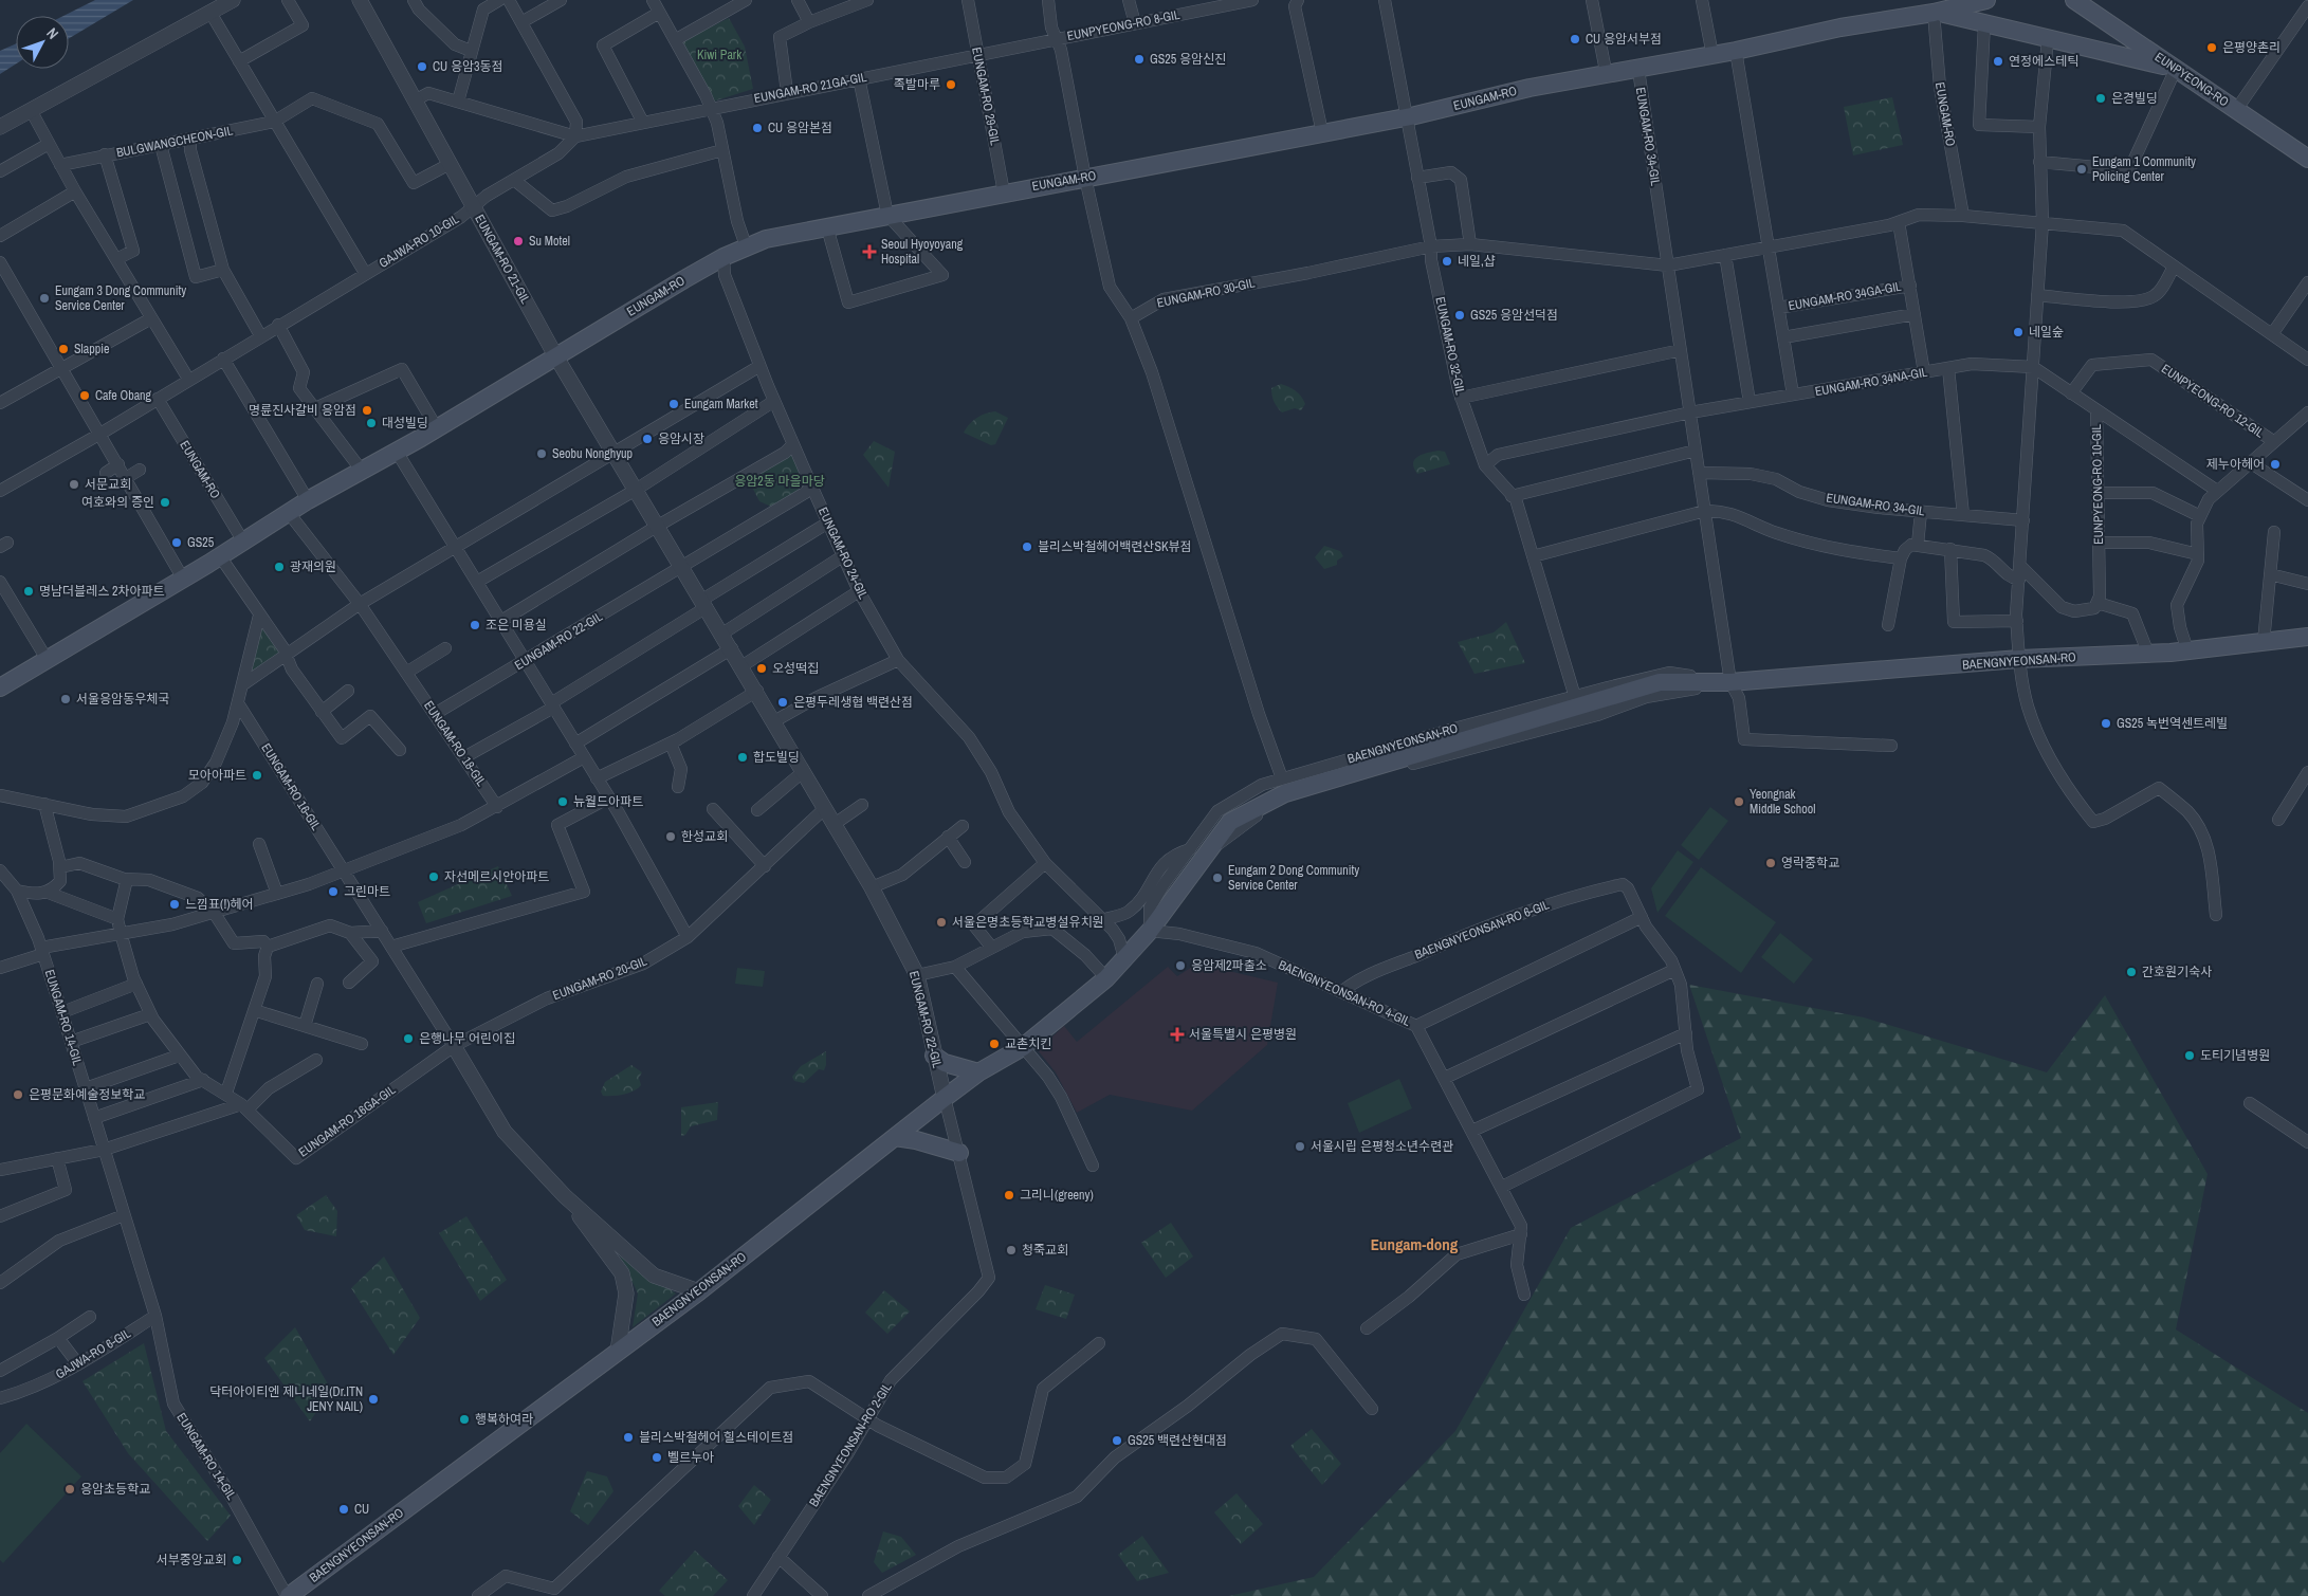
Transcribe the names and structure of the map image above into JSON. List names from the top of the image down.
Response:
{
  "streets": {
    "main road": ["EUNPYEONG-RO", "EUNGAM-RO", "BAENGNYEONSAN-RO"],
    "street": [
      "EUNPYEONG-RO 8-GIL",
      "EUNGAM-RO 21GA-GIL",
      "EUNGAM-RO 29-GIL",
      "EUNGAM-RO 34-GIL",
      "BULGWANGCHEON-GIL",
      "GAJWA-RO 10-GIL",
      "EUNGAM-RO 21-GIL",
      "EUNGAM-RO 30-GIL",
      "EUNGAM-RO 34GA-GIL",
      "EUNGAM-RO 32-GIL",
      "EUNGAM-RO 34NA-GIL",
      "EUNPYEONG-RO 12-GIL",
      "EUNPYEONG-RO 10-GIL",
      "EUNGAM-RO 24-GIL",
      "EUNGAM-RO 22-GIL",
      "EUNGAM-RO 18-GIL",
      "EUNGAM-RO 16-GIL",
      "BAENGNYEONSAN-RO 6-GIL",
      "EUNGAM-RO 20-GIL",
      "BAENGNYEONSAN-RO 4-GIL",
      "EUNGAM-RO 14-GIL",
      "EUNGAM-RO 16GA-GIL",
      "GAJWA-RO 6-GIL",
      "BAENGNYEONSAN-RO 2-GIL"
    ]
  },
  "crossings": [
    ["EUNPYEONG-RO 8-GIL", "EUNGAM-RO 21GA-GIL"],
    ["EUNPYEONG-RO 8-GIL", "EUNGAM-RO 29-GIL"],
    ["EUNGAM-RO 21GA-GIL", "EUNGAM-RO 29-GIL"],
    ["EUNGAM-RO 21GA-GIL", "GAJWA-RO 10-GIL"],
    ["EUNGAM-RO 21GA-GIL", "EUNGAM-RO 21-GIL"],
    ["EUNGAM-RO 29-GIL", "EUNGAM-RO"],
    ["EUNGAM-RO", "EUNGAM-RO 34-GIL"],
    ["EUNGAM-RO", "GAJWA-RO 10-GIL"],
    ["EUNGAM-RO", "EUNGAM-RO 21-GIL"],
    ["EUNGAM-RO", "EUNGAM-RO 32-GIL"],
    ["EUNGAM-RO", "EUNGAM-RO 24-GIL"],
    ["EUNGAM-RO", "EUNGAM-RO 22-GIL"],
    ["EUNGAM-RO", "EUNGAM-RO 18-GIL"],
    ["EUNGAM-RO 34-GIL", "EUNGAM-RO 34NA-GIL"],
    ["EUNGAM-RO 34-GIL", "BAENGNYEONSAN-RO"],
    ["BULGWANGCHEON-GIL", "GAJWA-RO 10-GIL"],
    ["GAJWA-RO 10-GIL", "EUNGAM-RO 21-GIL"],
    ["EUNGAM-RO 21-GIL", "EUNGAM-RO 22-GIL"],
    ["EUNGAM-RO 30-GIL", "EUNGAM-RO 32-GIL"],
    ["EUNGAM-RO 34GA-GIL", "EUNGAM-RO 34NA-GIL"],
    ["EUNGAM-RO 32-GIL", "BAENGNYEONSAN-RO"],
    ["EUNGAM-RO 34NA-GIL", "EUNPYEONG-RO 10-GIL"],
    ["EUNPYEONG-RO 12-GIL", "EUNPYEONG-RO 10-GIL"],
    ["EUNPYEONG-RO 12-GIL", "BAENGNYEONSAN-RO"],
    ["EUNGAM-RO 24-GIL", "EUNGAM-RO 22-GIL"],
    ["EUNGAM-RO 24-GIL", "BAENGNYEONSAN-RO"],
    ["EUNGAM-RO 22-GIL", "BAENGNYEONSAN-RO"],
    ["EUNGAM-RO 22-GIL", "EUNGAM-RO 18-GIL"],
    ["EUNGAM-RO 22-GIL", "BAENGNYEONSAN-RO 2-GIL"],
    ["BAENGNYEONSAN-RO", "BAENGNYEONSAN-RO 4-GIL"],
    ["BAENGNYEONSAN-RO", "EUNGAM-RO 14-GIL"],
    ["BAENGNYEONSAN-RO", "BAENGNYEONSAN-RO 2-GIL"],
    ["EUNGAM-RO 16-GIL", "EUNGAM-RO 20-GIL"],
    ["EUNGAM-RO 16-GIL", "EUNGAM-RO 16GA-GIL"],
    ["BAENGNYEONSAN-RO 6-GIL", "BAENGNYEONSAN-RO 4-GIL"],
    ["EUNGAM-RO 20-GIL", "EUNGAM-RO 16GA-GIL"],
    ["EUNGAM-RO 14-GIL", "GAJWA-RO 6-GIL"]
  ],
  "districts": ["Eungam-dong"],
  "parks": ["Kiwi Park", "응암2동 마을마당"],
  "places": {
    "other": [
      "CU 응암서부점",
      "은평양촌리",
      "GS25 응암신진",
      "연정에스테틱",
      "CU 응암3동점",
      "족발마루",
      "은경빌딩",
      "CU 응암본점",
      "Eungam 1 Community Policing Center",
      "Su Motel",
      "네일,샵",
      "Eungam 3 Dong Community Service Center",
      "GS25 응암선덕점",
      "네일숲",
      "Slappie",
      "Cafe Obang",
      "Eungam Market",
      "명륜진사갈비 응암점",
      "대성빌딩",
      "응암시장",
      "Seobu Nonghyup",
      "제누아헤어",
      "서문교회",
      "여호와의 증인",
      "GS25",
      "블리스박철헤어백련산SK뷰점",
      "광재의원",
      "명남더블레스 2차아파트",
      "조은 미용실",
      "오성떡집",
      "서울응암동우체국",
      "은평두레생협 백련산점",
      "GS25 녹번역센트레빌",
      "합도빌딩",
      "모아아파트",
      "뉴월드아파트",
      "Yeongnak Middle School",
      "한성교회",
      "영락중학교",
      "자선메르시안아파트",
      "Eungam 2 Dong Community Service Center",
      "그린마트",
      "느낌표(!)헤어",
      "서울은명초등학교병설유치원",
      "응암제2파출소",
      "간호원기숙사",
      "은행나무 어린이집",
      "교촌치킨",
      "도티기념병원",
      "은평문화예술정보학교",
      "서울시립 은평청소년수련관",
      "그리니(greeny)",
      "청죽교회",
      "닥터아이티엔 제니네일(Dr.ITN JENY NAIL)",
      "행복하여라",
      "블리스박철헤어 힐스테이트점",
      "GS25 백련산현대점",
      "벨르누아",
      "응암초등학교",
      "CU",
      "서부중앙교회"
    ],
    "health": ["Seoul Hyoyoyang Hospital", "서울특별시 은평병원"]
  },
  "north": "top right"
}
